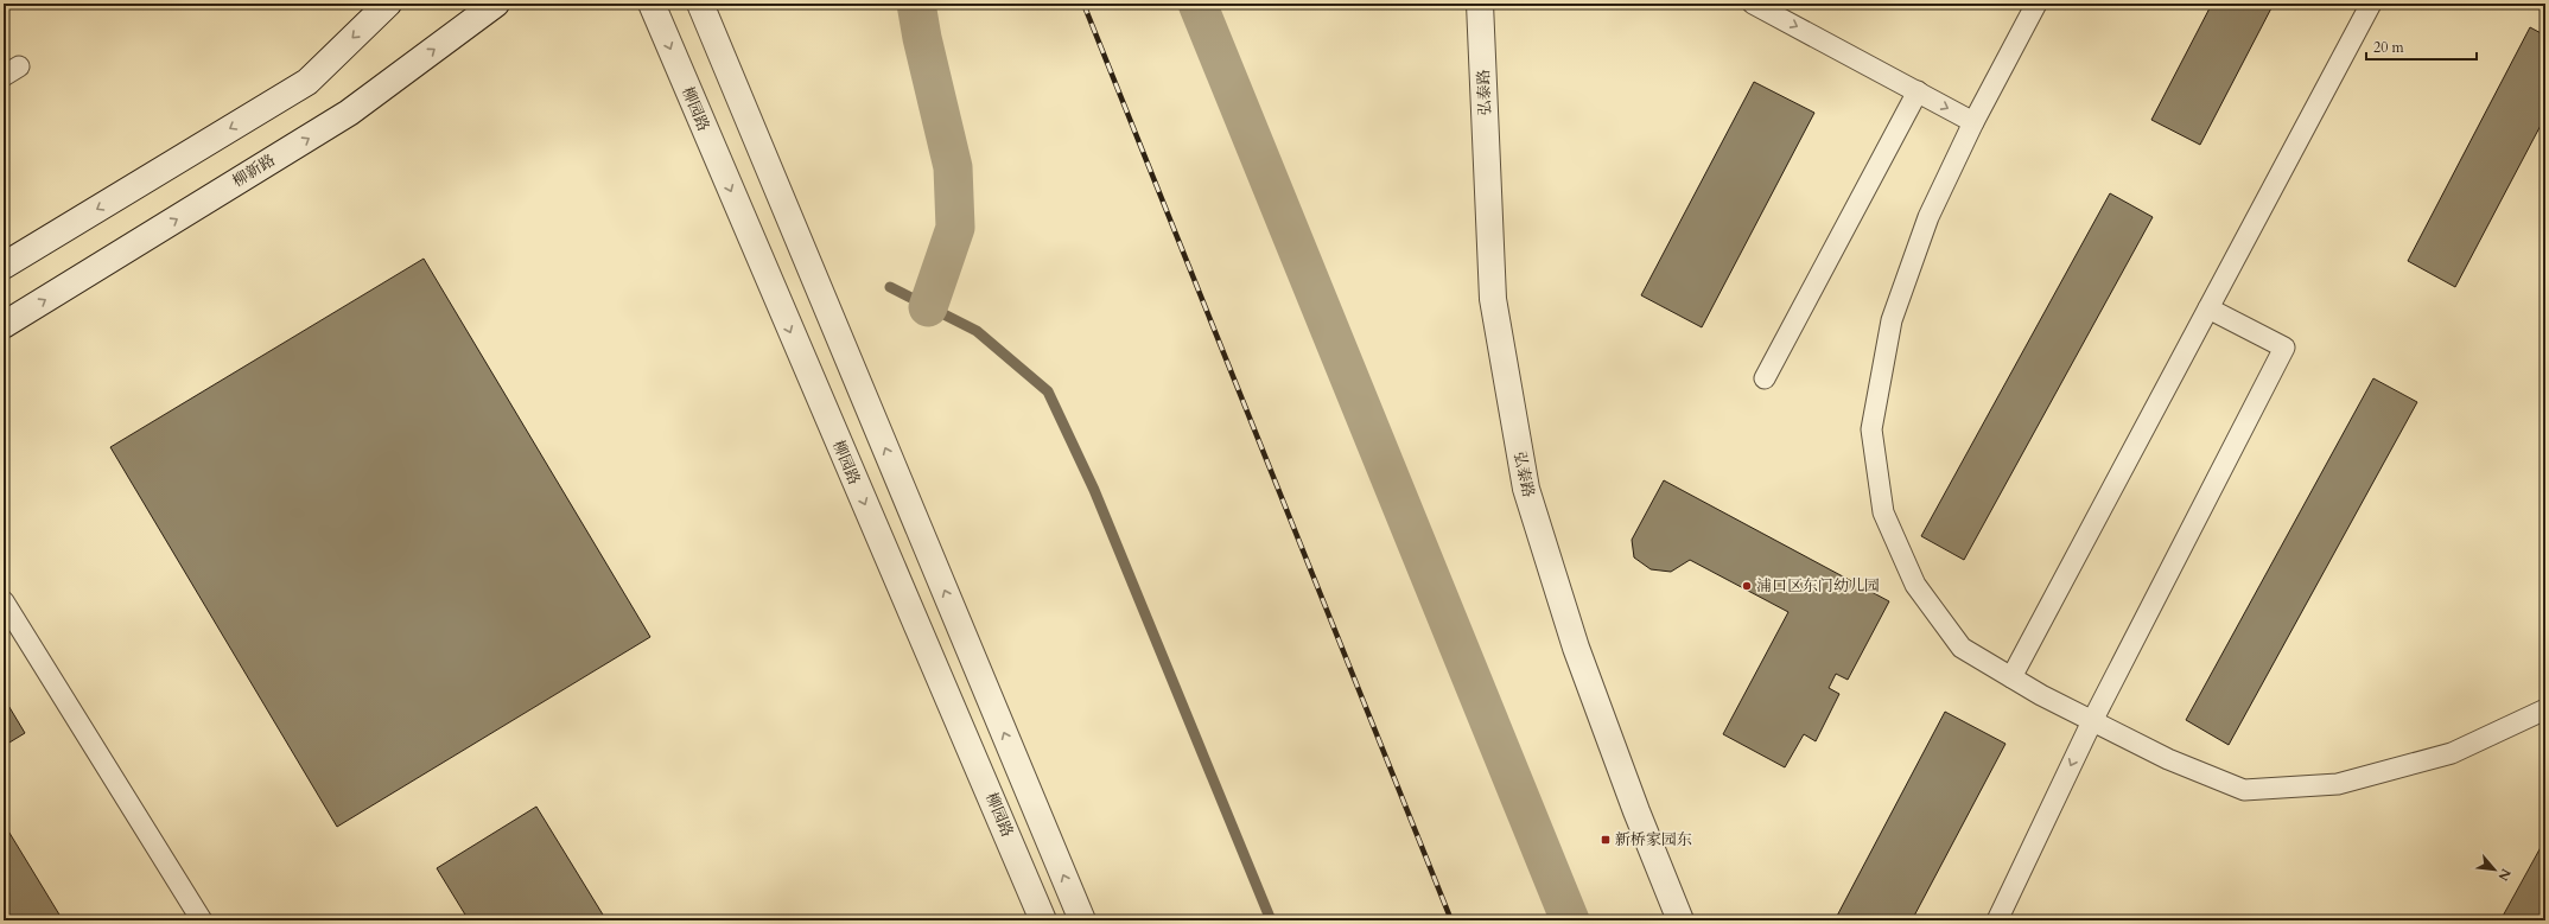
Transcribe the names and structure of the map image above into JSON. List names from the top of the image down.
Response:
{
  "streets": {
    "street": ["弘泰路", "柳园路", "柳新路"]
  },
  "places": {
    "other": ["浦口区东门幼儿园"],
    "transit": ["新桥家园东"]
  },
  "scale_bar": "20 m",
  "north": "bottom right"
}
